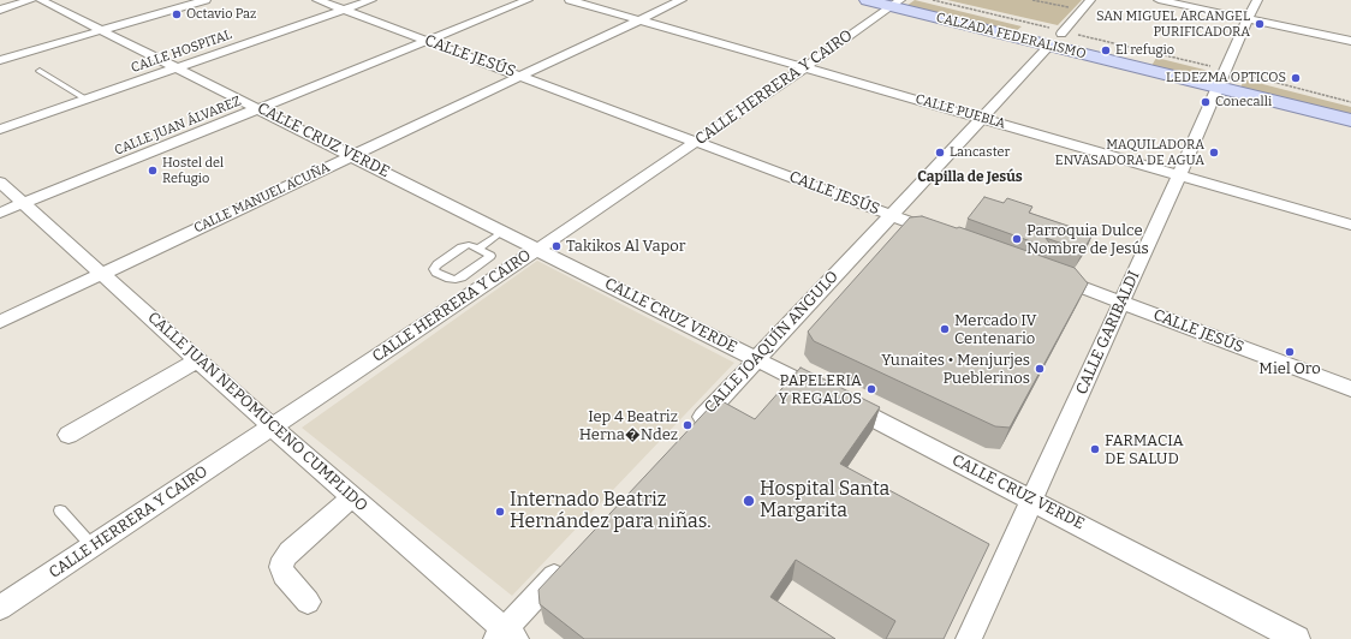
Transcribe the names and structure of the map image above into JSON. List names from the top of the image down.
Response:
{
  "streets": {
    "main road": ["CALZADA FEDERALISMO"],
    "street": [
      "CALLE HOSPITAL",
      "CALLE JESÚS",
      "CALLE HERRERA Y CAIRO",
      "CALLE PUEBLA",
      "CALLE JUAN ÁLVAREZ",
      "CALLE CRUZ VERDE",
      "CALLE MANUEL ACUÑA",
      "CALLE GARIBALDI",
      "CALLE JOAQUÍN ANGULO",
      "CALLE JUAN NEPOMUCENO CUMPLIDO"
    ]
  },
  "crossings": [
    ["CALZADA FEDERALISMO", "CALLE HERRERA Y CAIRO"],
    ["CALZADA FEDERALISMO", "CALLE GARIBALDI"],
    ["CALZADA FEDERALISMO", "CALLE JOAQUÍN ANGULO"],
    ["CALLE HOSPITAL", "CALLE JESÚS"],
    ["CALLE HOSPITAL", "CALLE CRUZ VERDE"],
    ["CALLE JESÚS", "CALLE HERRERA Y CAIRO"],
    ["CALLE JESÚS", "CALLE JUAN ÁLVAREZ"],
    ["CALLE JESÚS", "CALLE MANUEL ACUÑA"],
    ["CALLE JESÚS", "CALLE GARIBALDI"],
    ["CALLE JESÚS", "CALLE JOAQUÍN ANGULO"],
    ["CALLE HERRERA Y CAIRO", "CALLE PUEBLA"],
    ["CALLE HERRERA Y CAIRO", "CALLE CRUZ VERDE"],
    ["CALLE HERRERA Y CAIRO", "CALLE JUAN NEPOMUCENO CUMPLIDO"],
    ["CALLE PUEBLA", "CALLE MANUEL ACUÑA"],
    ["CALLE PUEBLA", "CALLE GARIBALDI"],
    ["CALLE PUEBLA", "CALLE JOAQUÍN ANGULO"],
    ["CALLE JUAN ÁLVAREZ", "CALLE CRUZ VERDE"],
    ["CALLE JUAN ÁLVAREZ", "CALLE JUAN NEPOMUCENO CUMPLIDO"],
    ["CALLE CRUZ VERDE", "CALLE MANUEL ACUÑA"],
    ["CALLE CRUZ VERDE", "CALLE GARIBALDI"],
    ["CALLE CRUZ VERDE", "CALLE JOAQUÍN ANGULO"],
    ["CALLE MANUEL ACUÑA", "CALLE JUAN NEPOMUCENO CUMPLIDO"]
  ],
  "districts": ["Capilla de Jesús"],
  "places": [
    "Octavio Paz",
    "SAN MIGUEL ARCANGEL PURIFICADORA",
    "El refugio",
    "LEDEZMA OPTICOS",
    "Conecalli",
    "Lancaster",
    "MAQUILADORA ENVASADORA DE AGUA",
    "Hostel del Refugio",
    "Parroquia Dulce Nombre de Jesús",
    "Takikos Al Vapor",
    "Mercado IV Centenario",
    "Miel Oro",
    "Yunaites • Menjurjes Pueblerinos",
    "PAPELERIA Y REGALOS",
    "Iep 4 Beatriz Herna�Ndez",
    "FARMACIA DE SALUD",
    "Hospital Santa Margarita",
    "Internado Beatriz Hernández para niñas."
  ]
}
